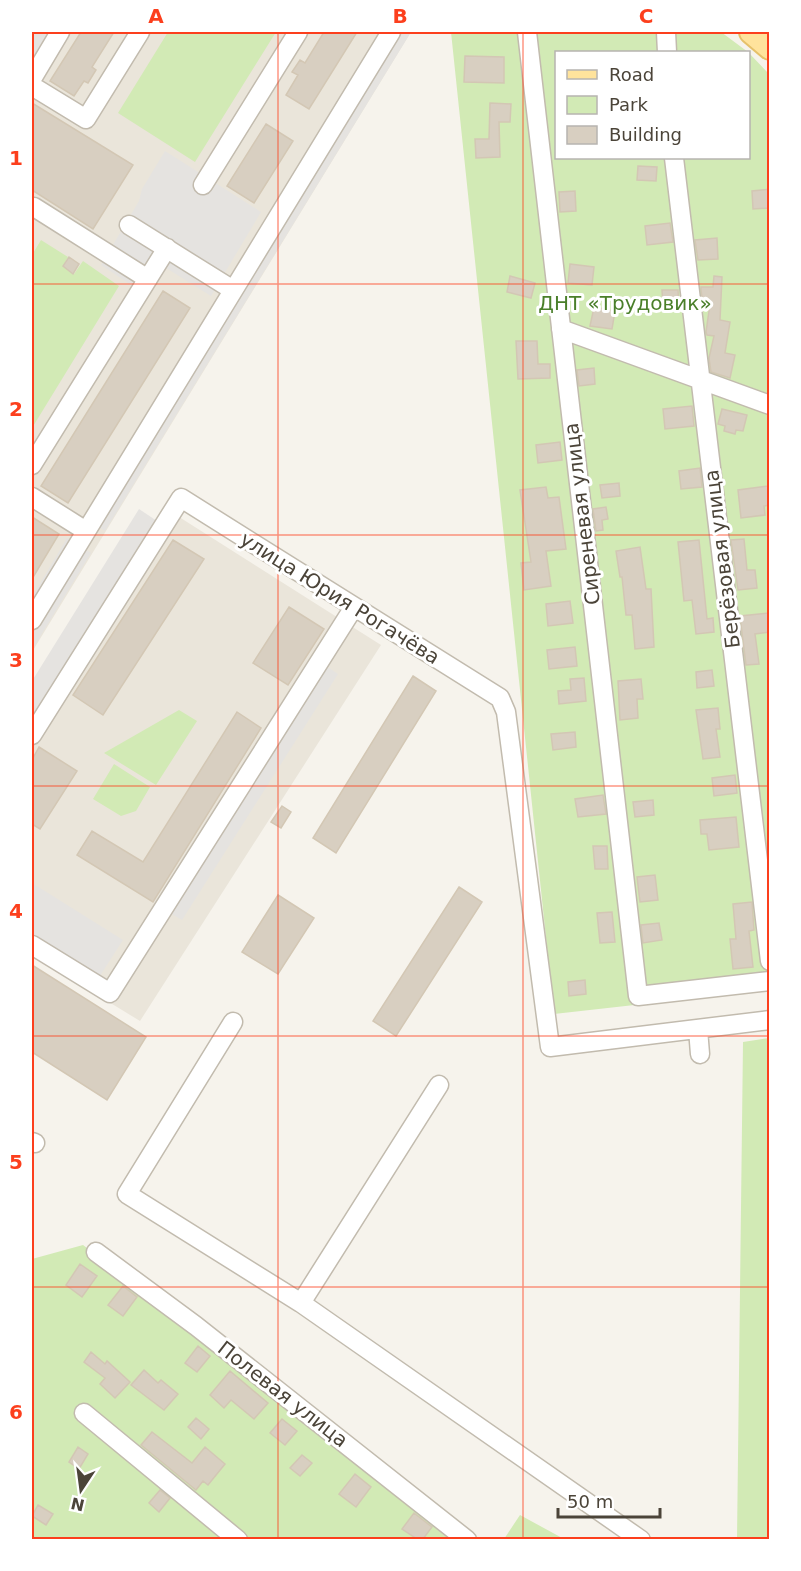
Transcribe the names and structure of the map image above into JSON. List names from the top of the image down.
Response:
{
  "streets": {
    "street": [
      "Сиреневая улица",
      "Берёзовая улица",
      "улица Юрия Рогачёва",
      "Полевая улица"
    ]
  },
  "parks": ["ДНТ «Трудовик»"],
  "legend": ["Road", "Park", "Building"],
  "scale_bar": "50 m",
  "north": "bottom",
  "grid": {
    "columns": ["A", "B", "C"],
    "rows": [
      "1",
      "2",
      "3",
      "4",
      "5",
      "6"
    ]
  }
}
